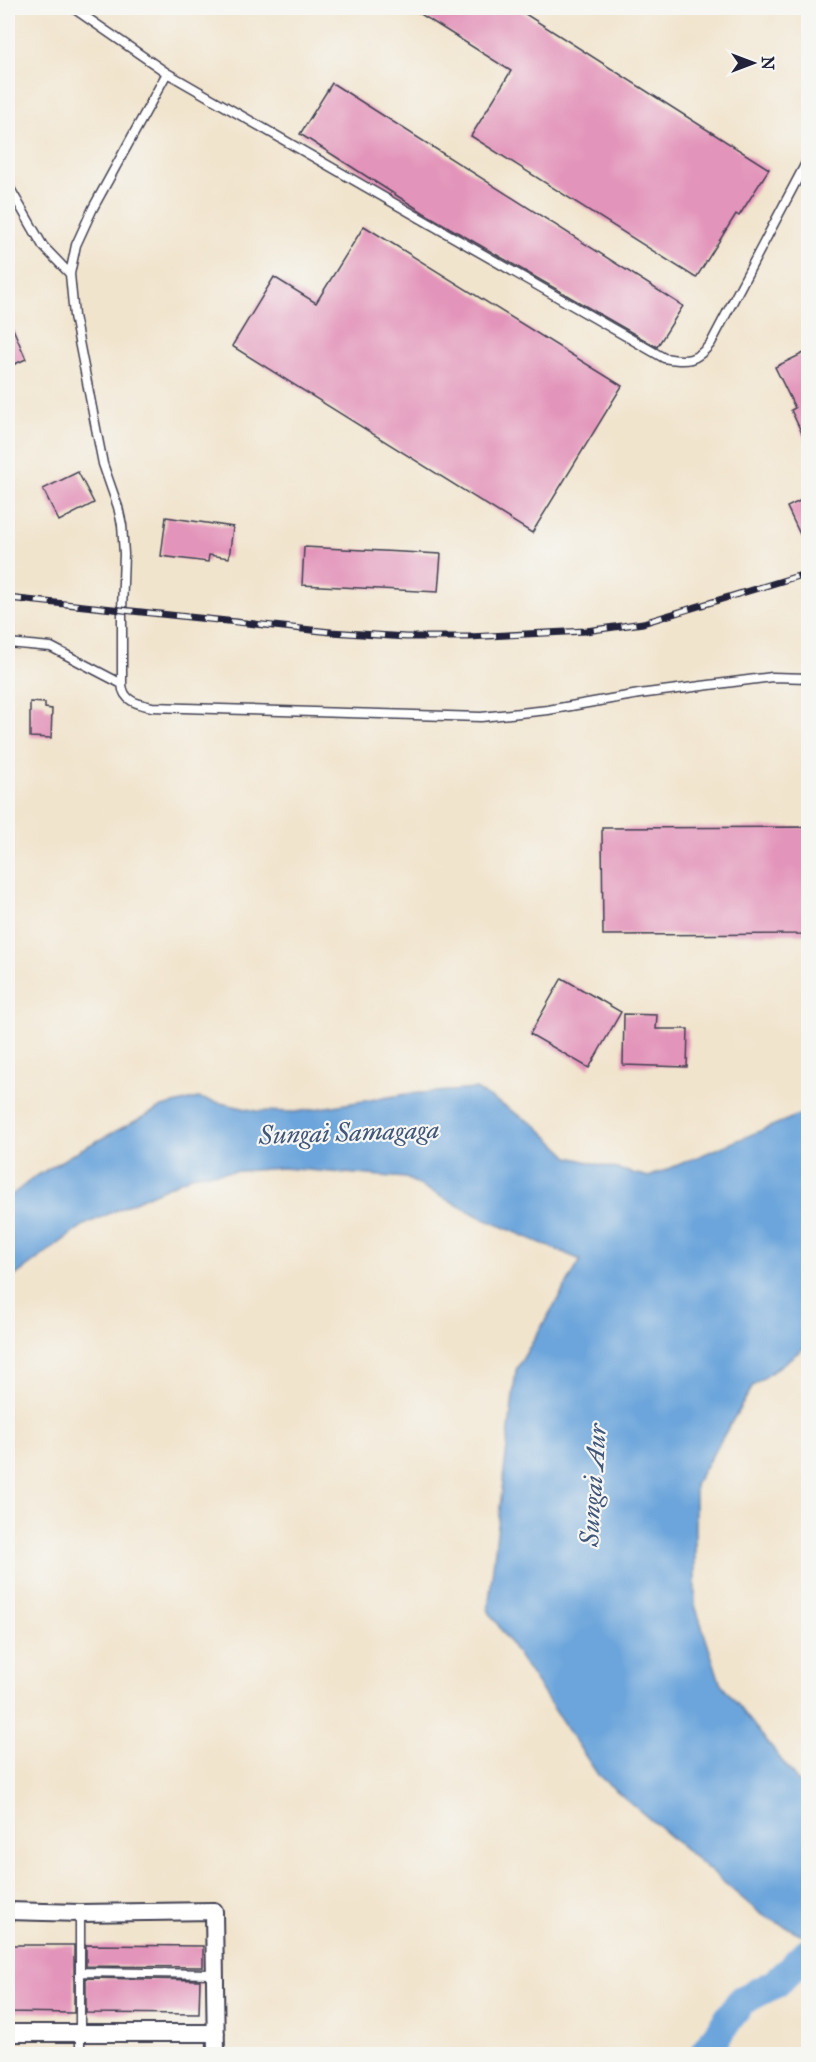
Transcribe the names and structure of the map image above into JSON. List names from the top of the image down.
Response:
{
  "water": ["Sungai Samagaga", "Sungai Aur"],
  "north": "right"
}
